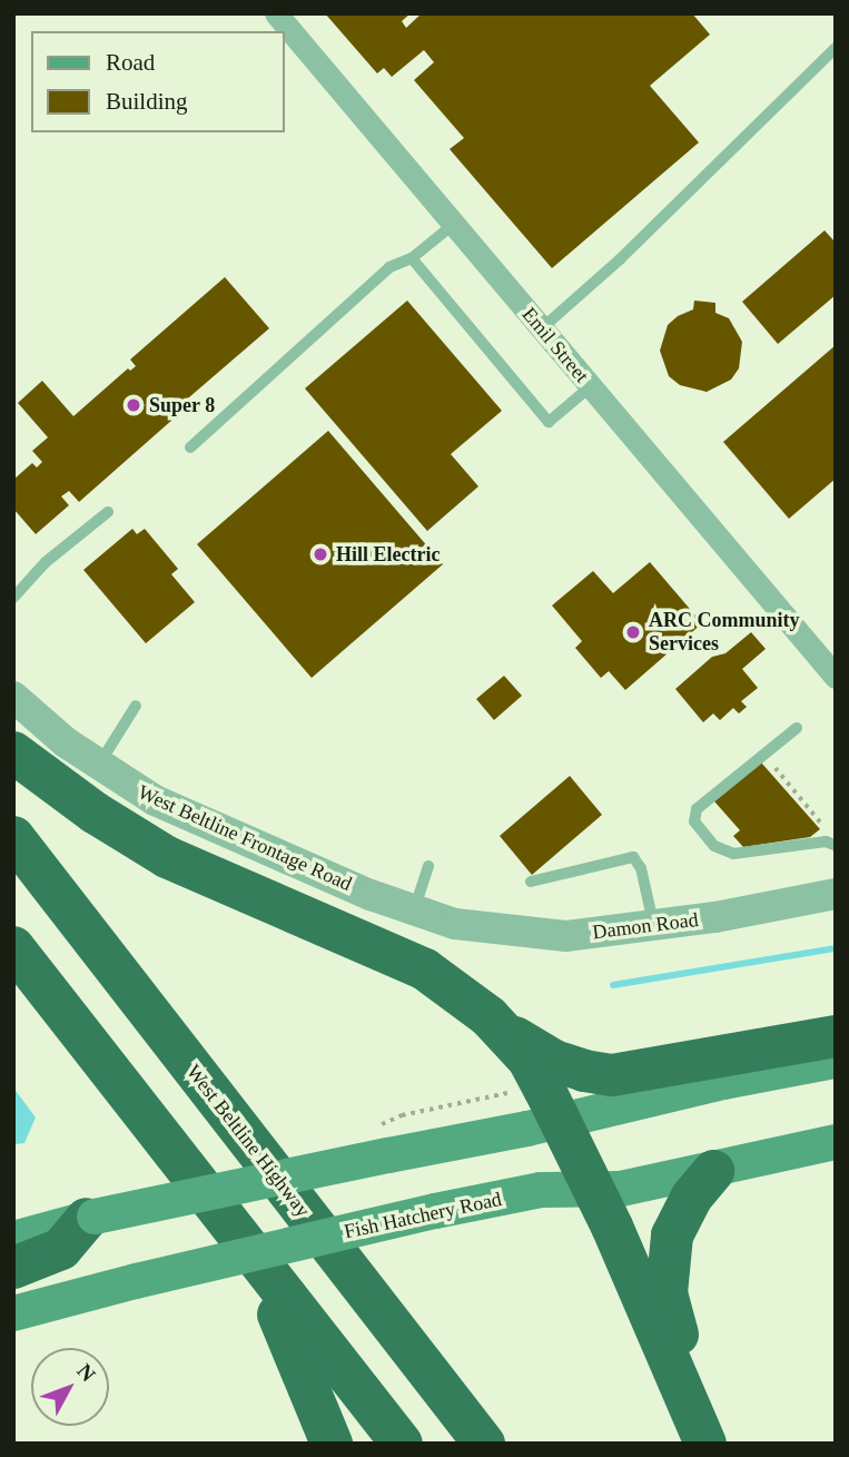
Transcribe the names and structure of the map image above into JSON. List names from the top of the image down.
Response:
{
  "streets": {
    "highway": ["West Beltline Highway"],
    "main road": ["Fish Hatchery Road"],
    "street": ["Emil Street", "West Beltline Frontage Road", "Damon Road"]
  },
  "crossings": [
    ["West Beltline Frontage Road", "Damon Road"]
  ],
  "places": ["Super 8", "Hill Electric", "ARC Community Services"],
  "legend": ["Road", "Building"],
  "north": "top right"
}
